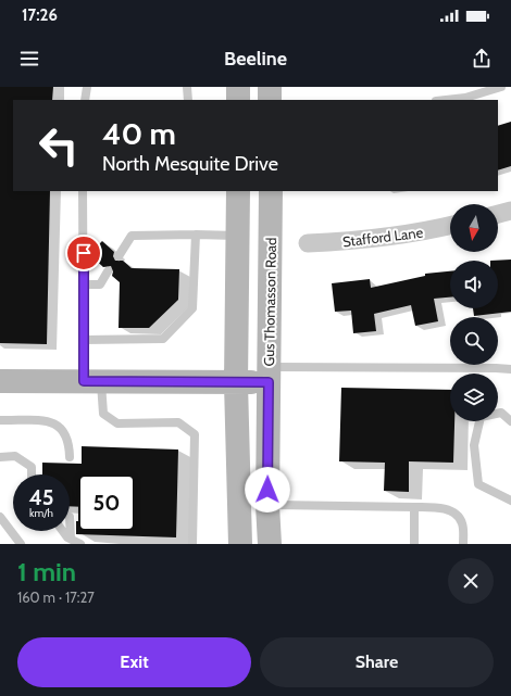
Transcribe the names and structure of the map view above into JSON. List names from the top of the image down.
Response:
{
  "streets": {
    "main road": ["Gus Thomasson Road"],
    "street": ["Stafford Lane"]
  },
  "north": "bottom",
  "page": {
    "status": "17:26",
    "header": "Beeline",
    "turn": ["40 m", "North Mesquite Drive"],
    "speed": "45 km/h",
    "limit": "50",
    "heading": ["1 min", "160 m · 17:27"],
    "buttons": ["Exit", "Share"]
  }
}
